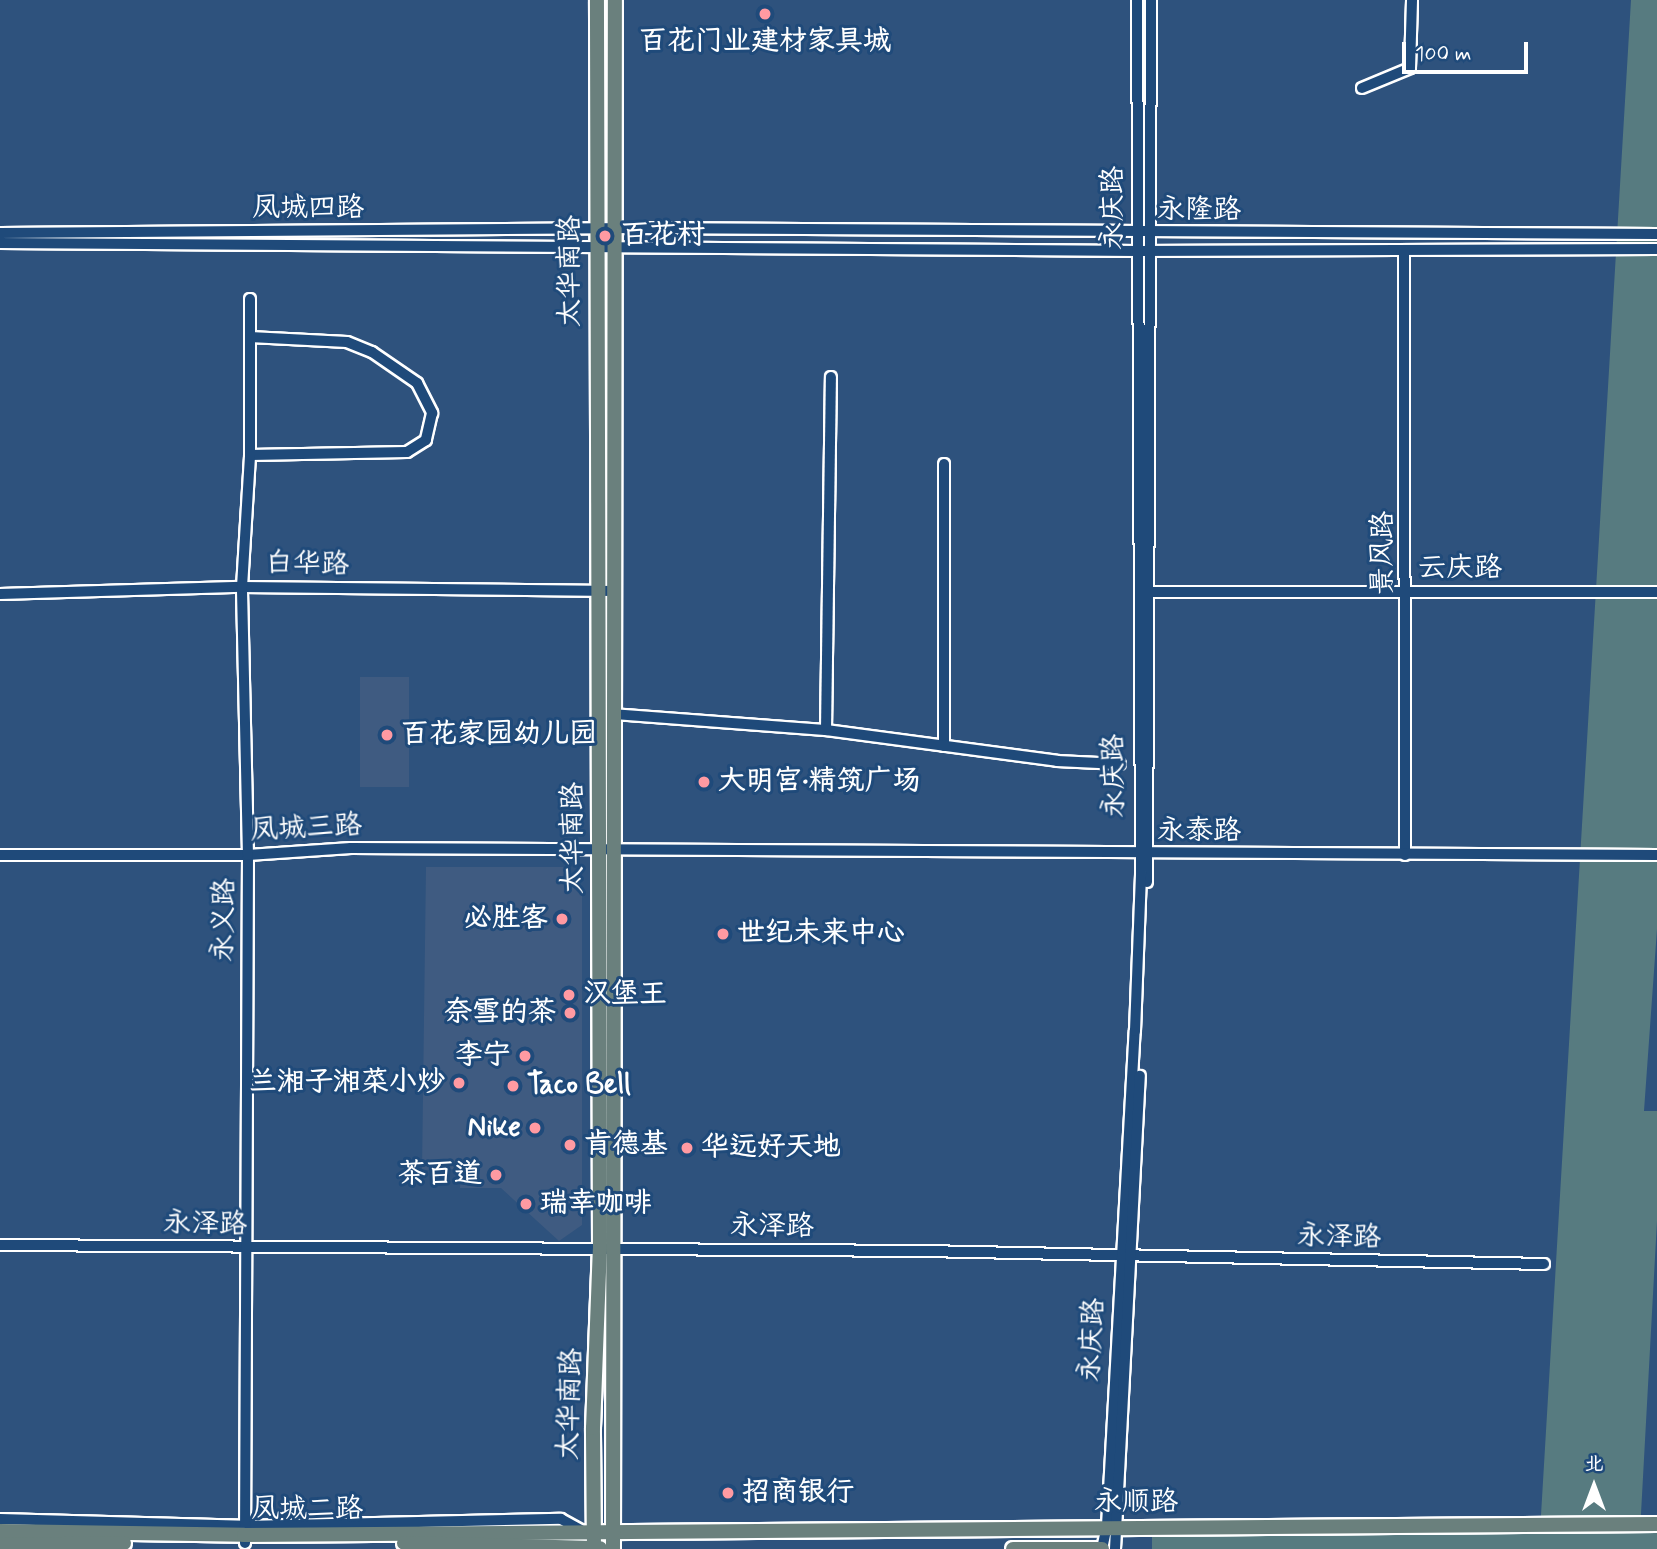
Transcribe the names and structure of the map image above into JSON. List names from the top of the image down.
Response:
{
  "streets": {
    "main road": ["太华南路", "永顺路", "凤城二路"],
    "street": [
      "永庆路",
      "凤城四路",
      "永隆路",
      "景风路",
      "白华路",
      "云庆路",
      "凤城三路",
      "永泰路",
      "永义路",
      "永泽路"
    ]
  },
  "crossings": [
    ["永庆路", "永隆路"],
    ["永庆路", "云庆路"],
    ["永庆路", "永泰路"],
    ["永庆路", "永泽路"],
    ["永庆路", "永顺路"],
    ["凤城四路", "永隆路"],
    ["凤城四路", "太华南路"],
    ["永隆路", "太华南路"],
    ["永隆路", "景风路"],
    ["太华南路", "白华路"],
    ["太华南路", "凤城三路"],
    ["太华南路", "永泰路"],
    ["太华南路", "永泽路"],
    ["太华南路", "永顺路"],
    ["太华南路", "凤城二路"],
    ["景风路", "云庆路"],
    ["景风路", "永泰路"],
    ["白华路", "永义路"],
    ["凤城三路", "永泰路"],
    ["凤城三路", "永义路"],
    ["永义路", "永泽路"],
    ["永义路", "凤城二路"],
    ["永顺路", "凤城二路"]
  ],
  "places": [
    "百花门业建材家具城",
    "百花村",
    "百花家园幼儿园",
    "大明宫·精筑广场",
    "必胜客",
    "世纪未来中心",
    "汉堡王",
    "奈雪的茶",
    "李宁",
    "兰湘子湘菜小炒",
    "Taco Bell",
    "Nike",
    "肯德基",
    "华远好天地",
    "茶百道",
    "瑞幸咖啡",
    "招商银行"
  ],
  "scale_bar": "100 m",
  "north": "top"
}
